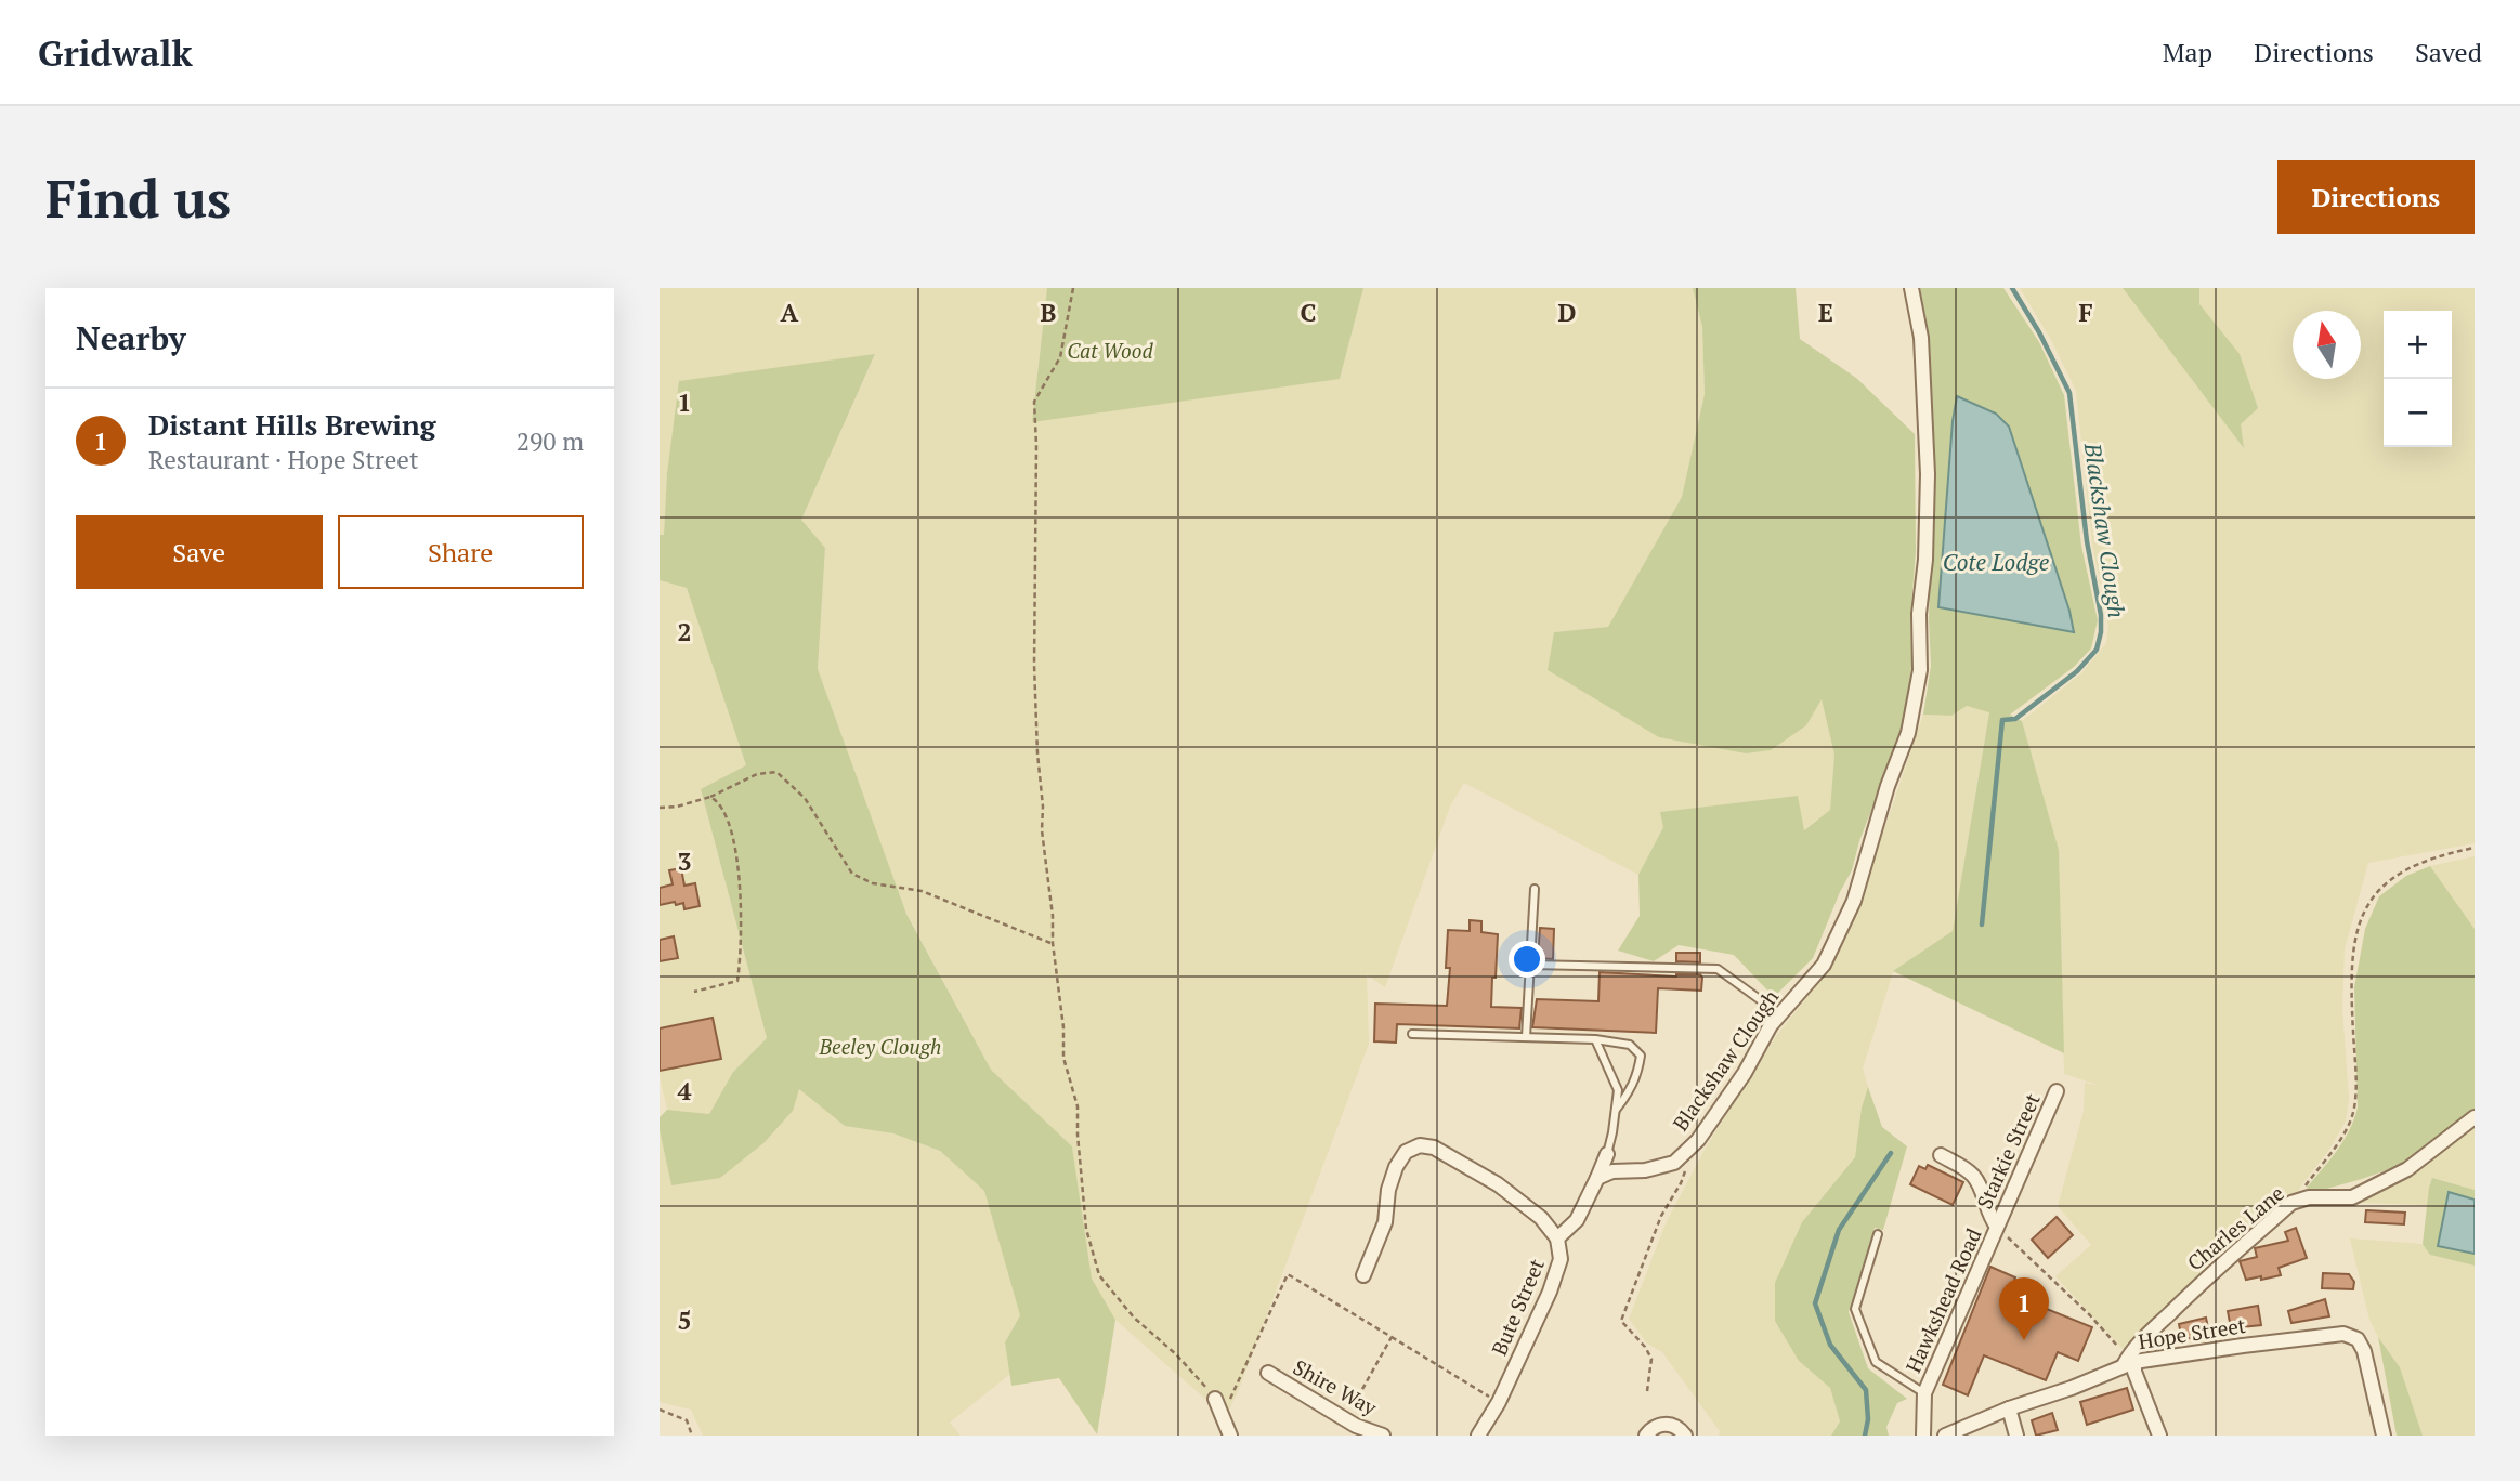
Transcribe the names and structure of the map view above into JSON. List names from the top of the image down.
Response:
{
  "streets": {
    "street": [
      "Blackshaw Clough",
      "Starkie Street",
      "Charles Lane",
      "Hawkshead Road",
      "Bute Street",
      "Hope Street",
      "Shire Way"
    ]
  },
  "crossings": [
    ["Blackshaw Clough", "Bute Street"],
    ["Starkie Street", "Hawkshead Road"],
    ["Charles Lane", "Hope Street"]
  ],
  "water": ["Blackshaw Clough", "Cote Lodge"],
  "parks": ["Cat Wood", "Beeley Clough"],
  "north": "top",
  "page": {
    "header": "Gridwalk",
    "nav": ["Map", "Directions", "Saved"],
    "buttons": [
      "Directions",
      ["Save", "Share"]
    ],
    "title": "Find us",
    "heading": "Nearby",
    "map_buttons": ["+", "−"],
    "list": [
      {
        "mark": "1",
        "name": "Distant Hills Brewing",
        "note": "Restaurant · Hope Street",
        "value": "290 m"
      }
    ],
    "pins": "1"
  },
  "grid": {
    "columns": [
      "A",
      "B",
      "C",
      "D",
      "E",
      "F"
    ],
    "rows": [
      "1",
      "2",
      "3",
      "4",
      "5"
    ]
  }
}
